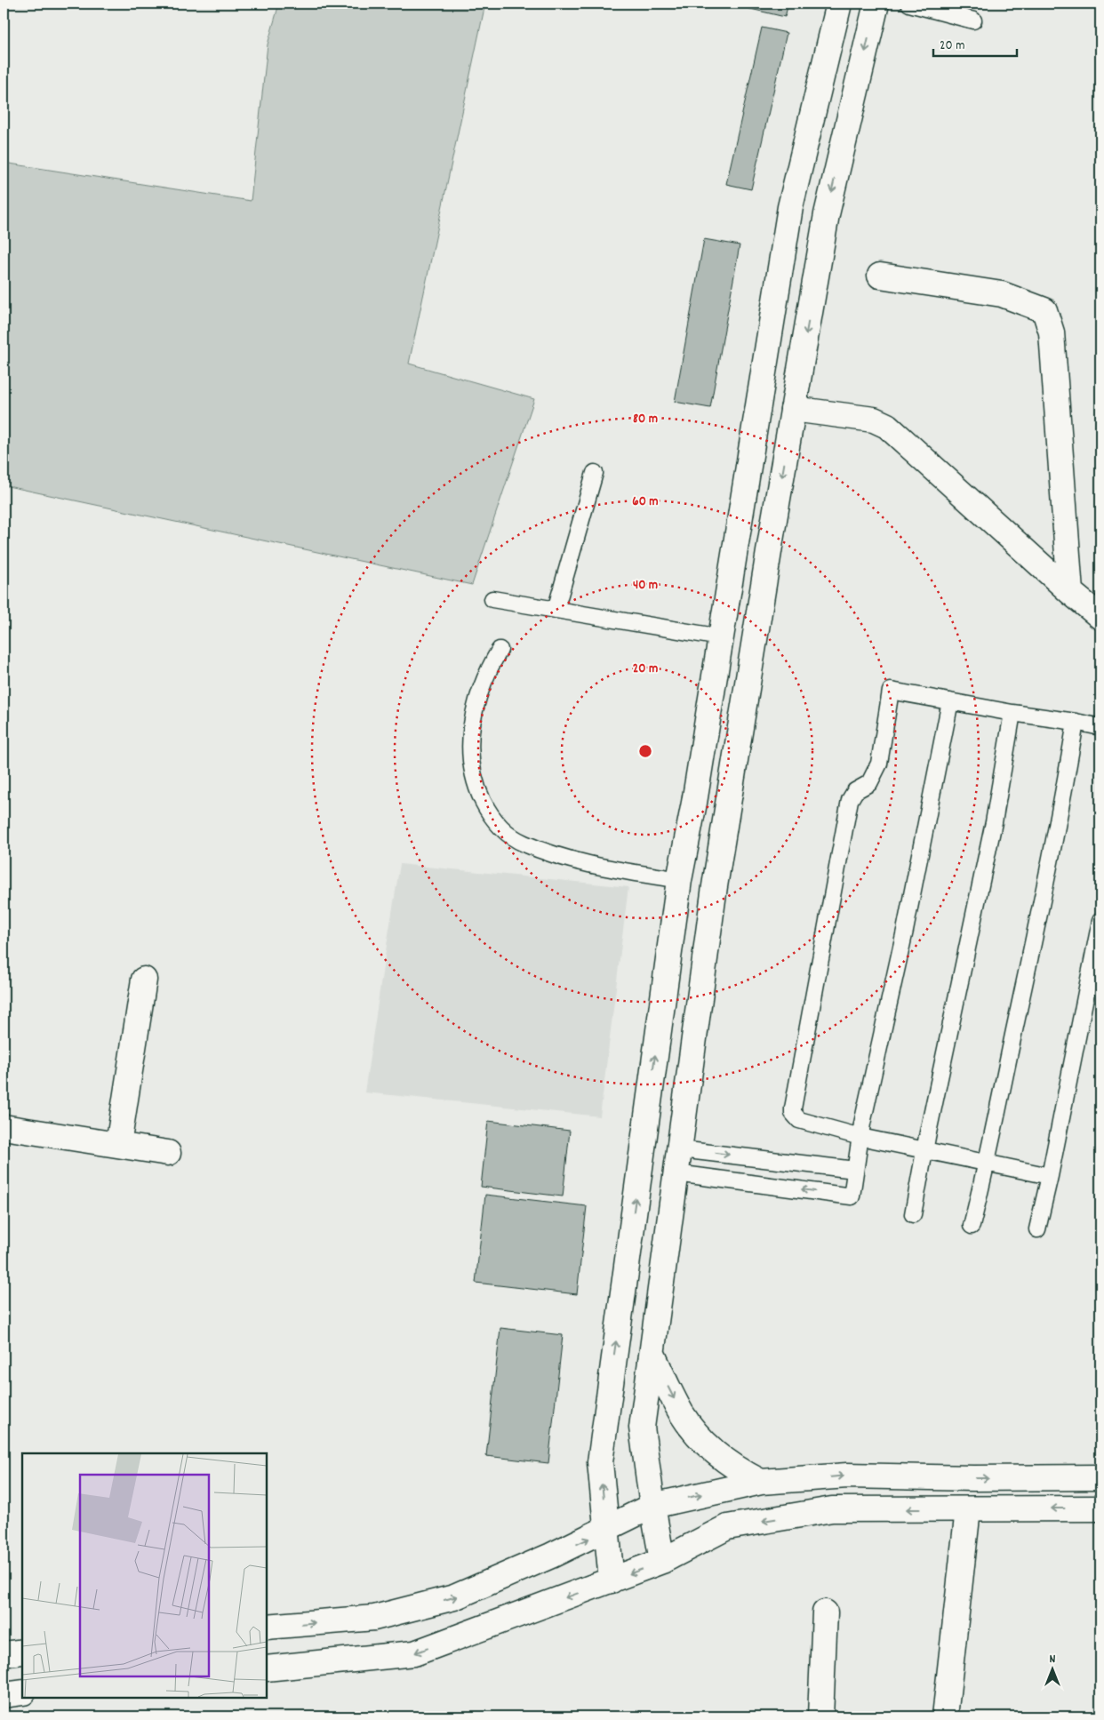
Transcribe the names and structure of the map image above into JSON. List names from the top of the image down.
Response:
{
  "scale_bar": "20 m",
  "north": "top",
  "rings": [
    "80 m",
    "60 m",
    "40 m",
    "20 m"
  ]
}
